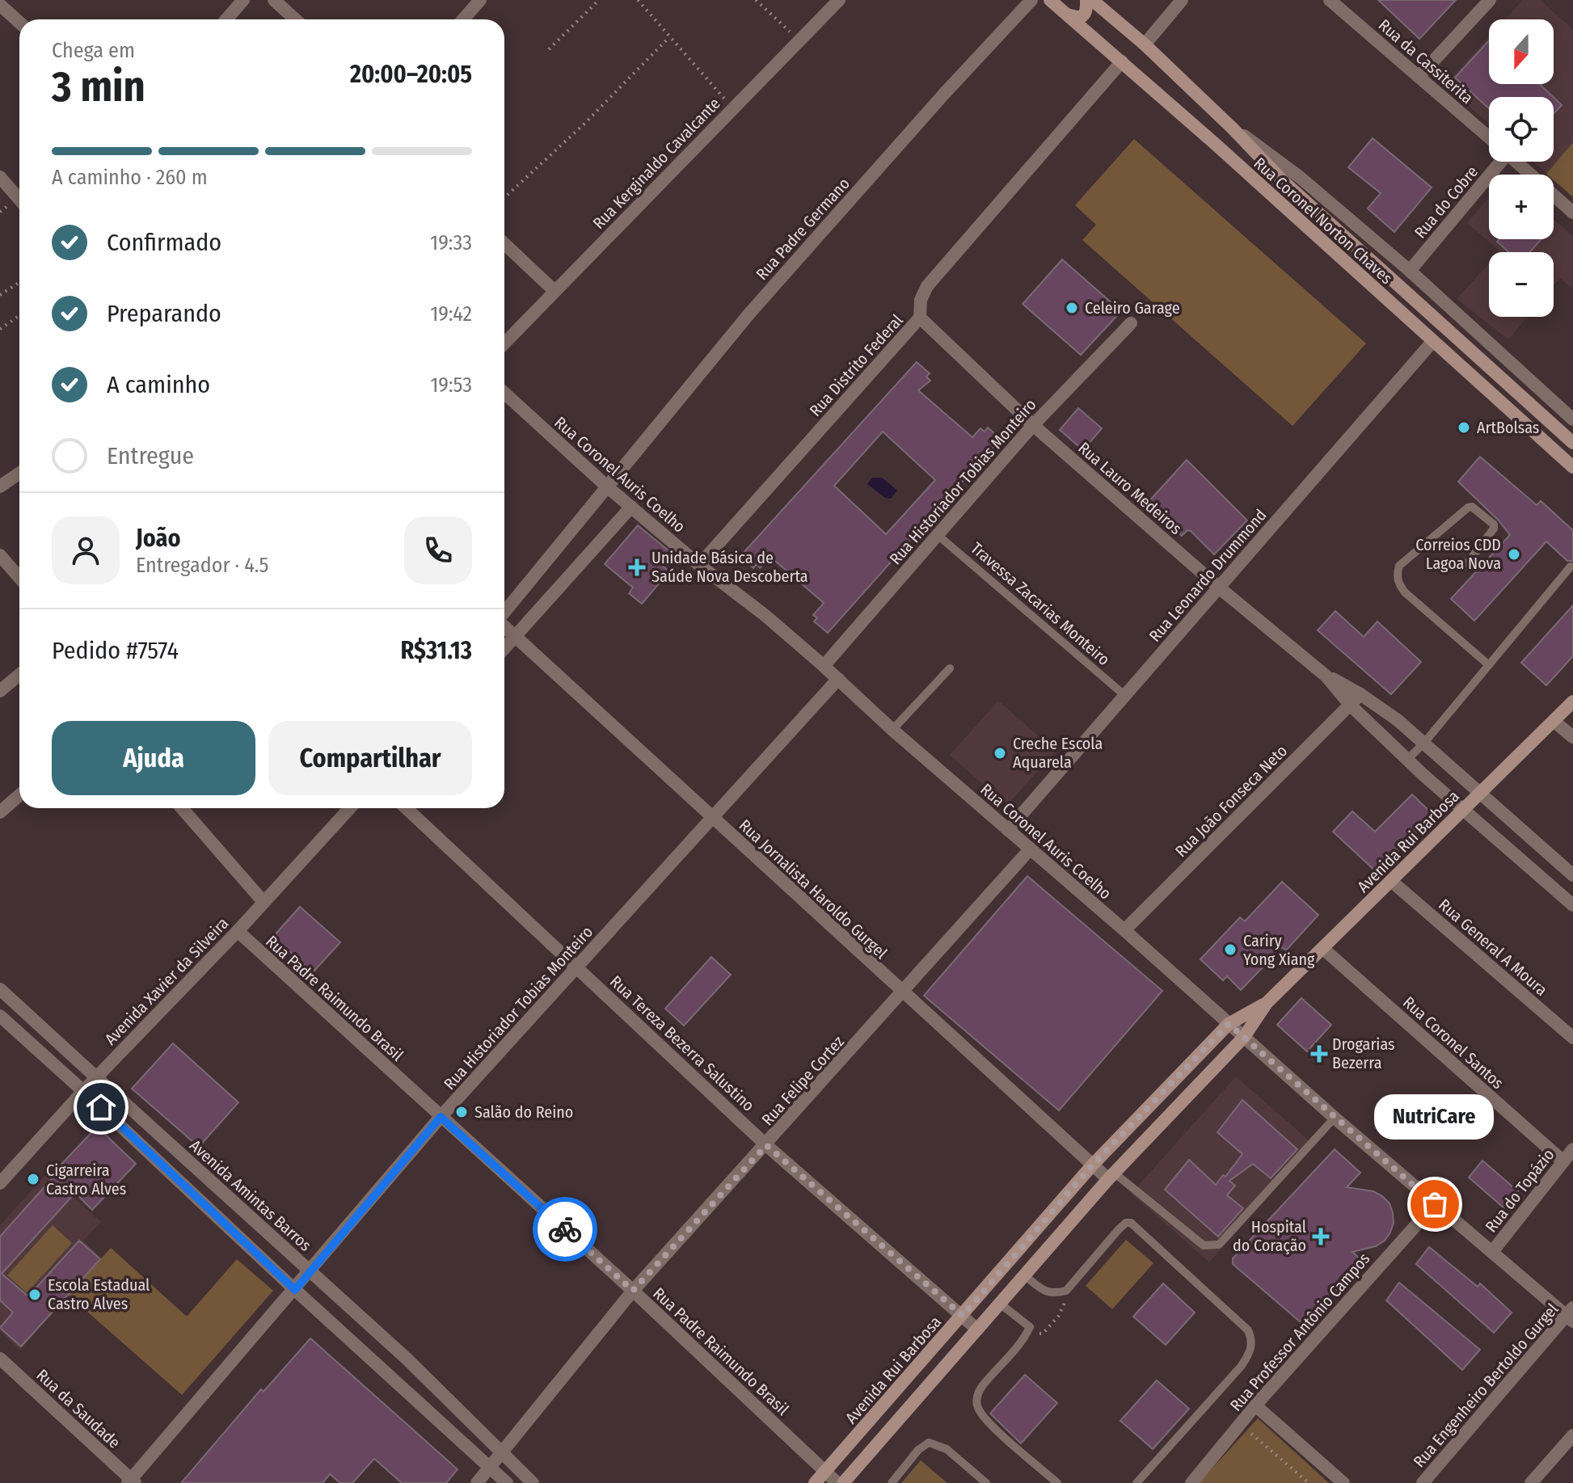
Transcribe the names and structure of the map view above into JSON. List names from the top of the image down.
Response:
{
  "streets": {
    "main road": ["Rua Coronel Norton Chaves", "Avenida Rui Barbosa"],
    "street": [
      "Rua da Cassiterita",
      "Rua Kerginaldo Cavalcante",
      "Rua do Cobre",
      "Rua Padre Germano",
      "Rua Distrito Federal",
      "Rua Coronel Auris Coelho",
      "Rua Historiador Tobias Monteiro",
      "Rua Lauro Medeiros",
      "Rua Leonardo Drummond",
      "Rua João Fonseca Neto",
      "Rua Jornalista Haroldo Gurgel",
      "Rua General A Moura",
      "Avenida Xavier da Silveira",
      "Rua Padre Raimundo Brasil",
      "Rua Coronel Santos",
      "Rua Tereza Bezerra Salustino",
      "Rua Felipe Cortez",
      "Rua do Topázio",
      "Avenida Amintas Barros",
      "Rua Professor Antônio Campos",
      "Rua Engenheiro Bertoldo Gurgel",
      "Rua da Saudade"
    ],
    "lane": ["Travessa Zacarias Monteiro"]
  },
  "crossings": [
    ["Rua do Cobre", "Rua Coronel Norton Chaves"],
    ["Rua Coronel Norton Chaves", "Rua Distrito Federal"],
    ["Rua Coronel Norton Chaves", "Rua Leonardo Drummond"],
    ["Rua Padre Germano", "Rua Coronel Auris Coelho"],
    ["Rua Distrito Federal", "Rua Coronel Auris Coelho"],
    ["Rua Distrito Federal", "Rua Lauro Medeiros"],
    ["Rua Coronel Auris Coelho", "Rua Historiador Tobias Monteiro"],
    ["Rua Coronel Auris Coelho", "Rua Leonardo Drummond"],
    ["Rua Coronel Auris Coelho", "Rua João Fonseca Neto"],
    ["Rua Coronel Auris Coelho", "Avenida Rui Barbosa"],
    ["Rua Coronel Auris Coelho", "Rua Felipe Cortez"],
    ["Rua Coronel Auris Coelho", "Rua do Topázio"],
    ["Rua Coronel Auris Coelho", "Rua Professor Antônio Campos"],
    ["Rua Coronel Auris Coelho", "Rua Engenheiro Bertoldo Gurgel"],
    ["Rua Historiador Tobias Monteiro", "Rua Lauro Medeiros"],
    ["Rua Historiador Tobias Monteiro", "Travessa Zacarias Monteiro"],
    ["Rua Historiador Tobias Monteiro", "Rua Jornalista Haroldo Gurgel"],
    ["Rua Historiador Tobias Monteiro", "Rua Padre Raimundo Brasil"],
    ["Rua Historiador Tobias Monteiro", "Rua Tereza Bezerra Salustino"],
    ["Rua Historiador Tobias Monteiro", "Avenida Amintas Barros"],
    ["Rua Historiador Tobias Monteiro", "Rua da Saudade"],
    ["Rua Lauro Medeiros", "Rua Leonardo Drummond"],
    ["Rua Lauro Medeiros", "Rua João Fonseca Neto"],
    ["Rua Lauro Medeiros", "Avenida Rui Barbosa"],
    ["Rua Leonardo Drummond", "Travessa Zacarias Monteiro"],
    ["Avenida Rui Barbosa", "Rua Jornalista Haroldo Gurgel"],
    ["Avenida Rui Barbosa", "Rua General A Moura"],
    ["Avenida Rui Barbosa", "Rua Padre Raimundo Brasil"],
    ["Avenida Rui Barbosa", "Rua Coronel Santos"],
    ["Avenida Rui Barbosa", "Rua Tereza Bezerra Salustino"],
    ["Rua Jornalista Haroldo Gurgel", "Rua Felipe Cortez"],
    ["Avenida Xavier da Silveira", "Rua Padre Raimundo Brasil"],
    ["Avenida Xavier da Silveira", "Avenida Amintas Barros"],
    ["Rua Padre Raimundo Brasil", "Rua Felipe Cortez"],
    ["Rua Coronel Santos", "Rua do Topázio"],
    ["Rua Tereza Bezerra Salustino", "Rua Felipe Cortez"],
    ["Rua Felipe Cortez", "Avenida Amintas Barros"]
  ],
  "places": {
    "other": [
      "Celeiro Garage",
      "ArtBolsas",
      "Correios CDD Lagoa Nova",
      "Creche Escola Aquarela",
      "Cariry Yong Xiang",
      "Salão do Reino",
      "Cigarreira Castro Alves",
      "NutriCare",
      "Escola Estadual Castro Alves"
    ],
    "health": ["Unidade Básica de Saúde Nova Descoberta", "Drogarias Bezerra", "Hospital do Coração"]
  },
  "north": "bottom",
  "page": {
    "map_buttons": ["+", "−"],
    "heading": ["3 min", "Chega em", "20:00–20:05"],
    "panel": [
      "João",
      "Entregador · 4.5",
      "Pedido #7574",
      "R$31.13"
    ],
    "bar": "A caminho · 260 m",
    "list": [
      ["Confirmado", "19:33"],
      ["Preparando", "19:42"],
      ["A caminho", "19:53"],
      "Entregue"
    ],
    "buttons": ["Ajuda", "Compartilhar"],
    "bubble": "NutriCare"
  }
}
